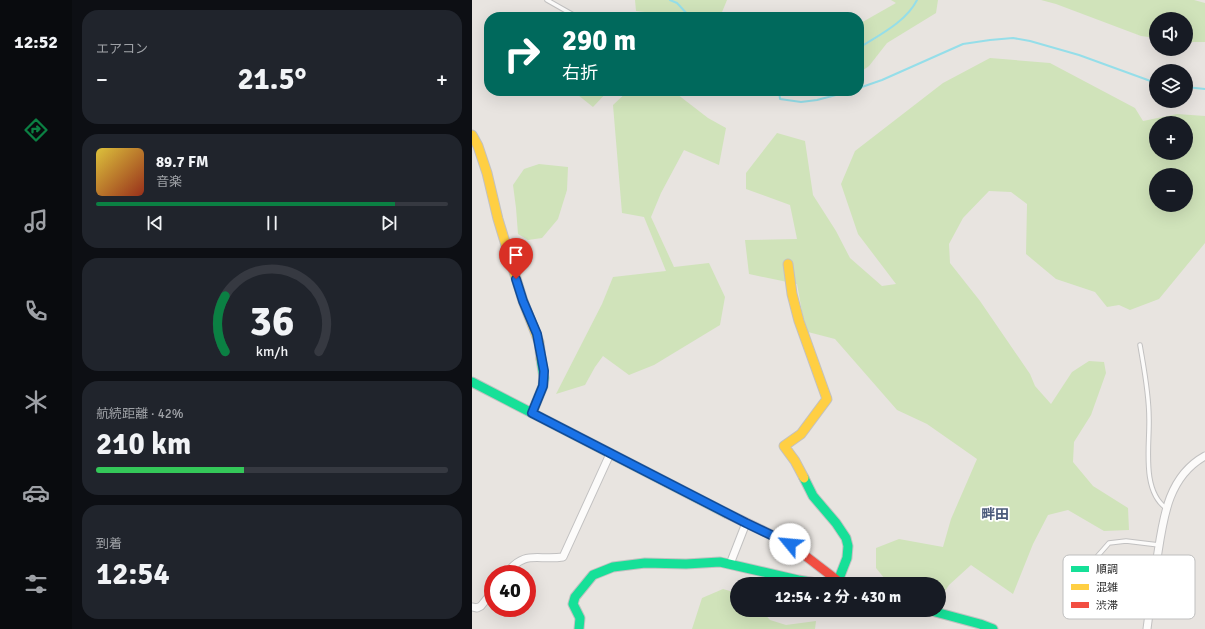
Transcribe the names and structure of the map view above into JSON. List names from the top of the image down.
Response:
{
  "districts": ["畔田"],
  "legend": ["順調", "混雑", "渋滞"],
  "page": {
    "tabs": "12:52",
    "tile": [
      "エアコン",
      ["航続距離 · 42%", "210 km"],
      ["到着", "12:54"]
    ],
    "map_buttons": ["+", "−"],
    "turn": ["290 m", "右折"],
    "heat": ["−", "21.5°", "+"],
    "song": ["89.7 FM", "音楽"],
    "limit": "40",
    "trip": "12:54 · 2 分 · 430 m",
    "gauge": ["36", "km/h"]
  }
}
